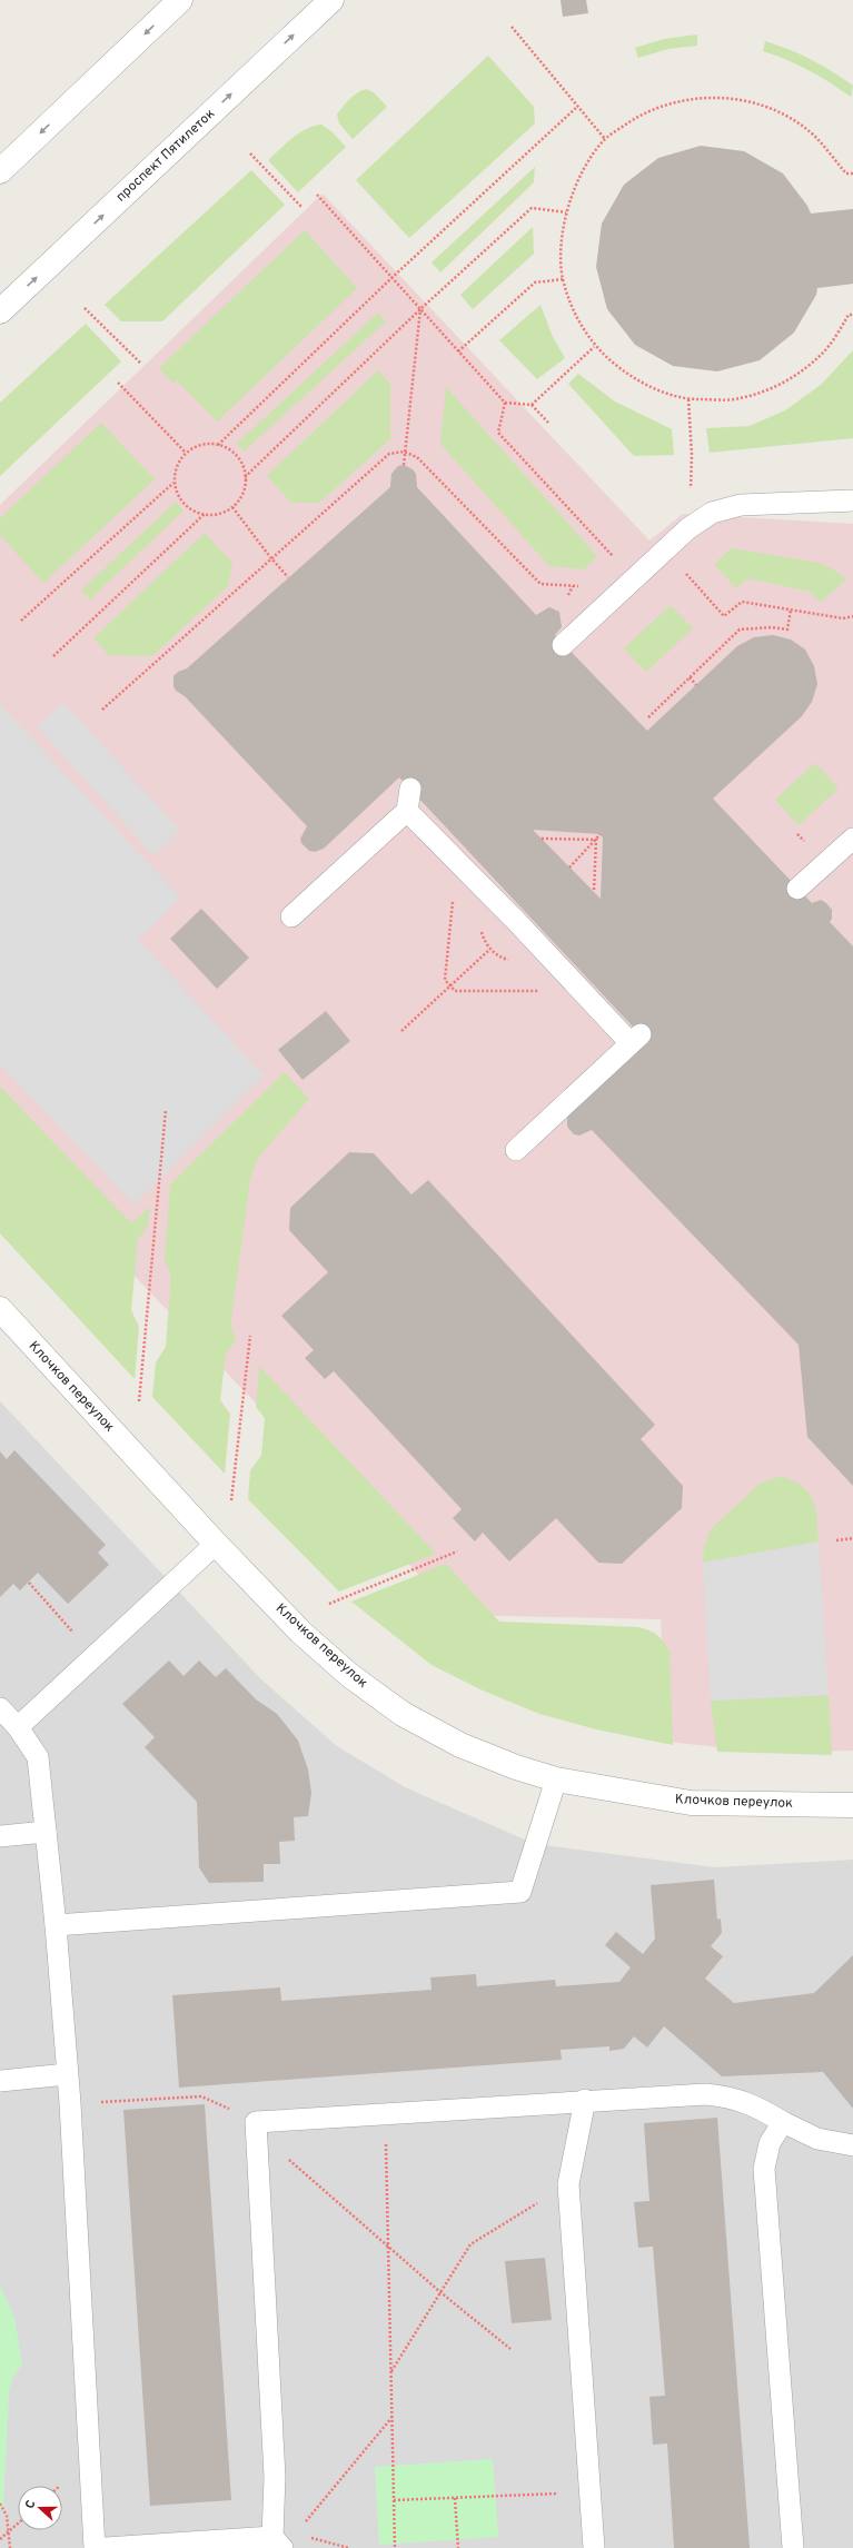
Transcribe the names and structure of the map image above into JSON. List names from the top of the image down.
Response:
{
  "streets": {
    "street": ["проспект Пятилеток", "Клочков переулок"]
  },
  "north": "left"
}
